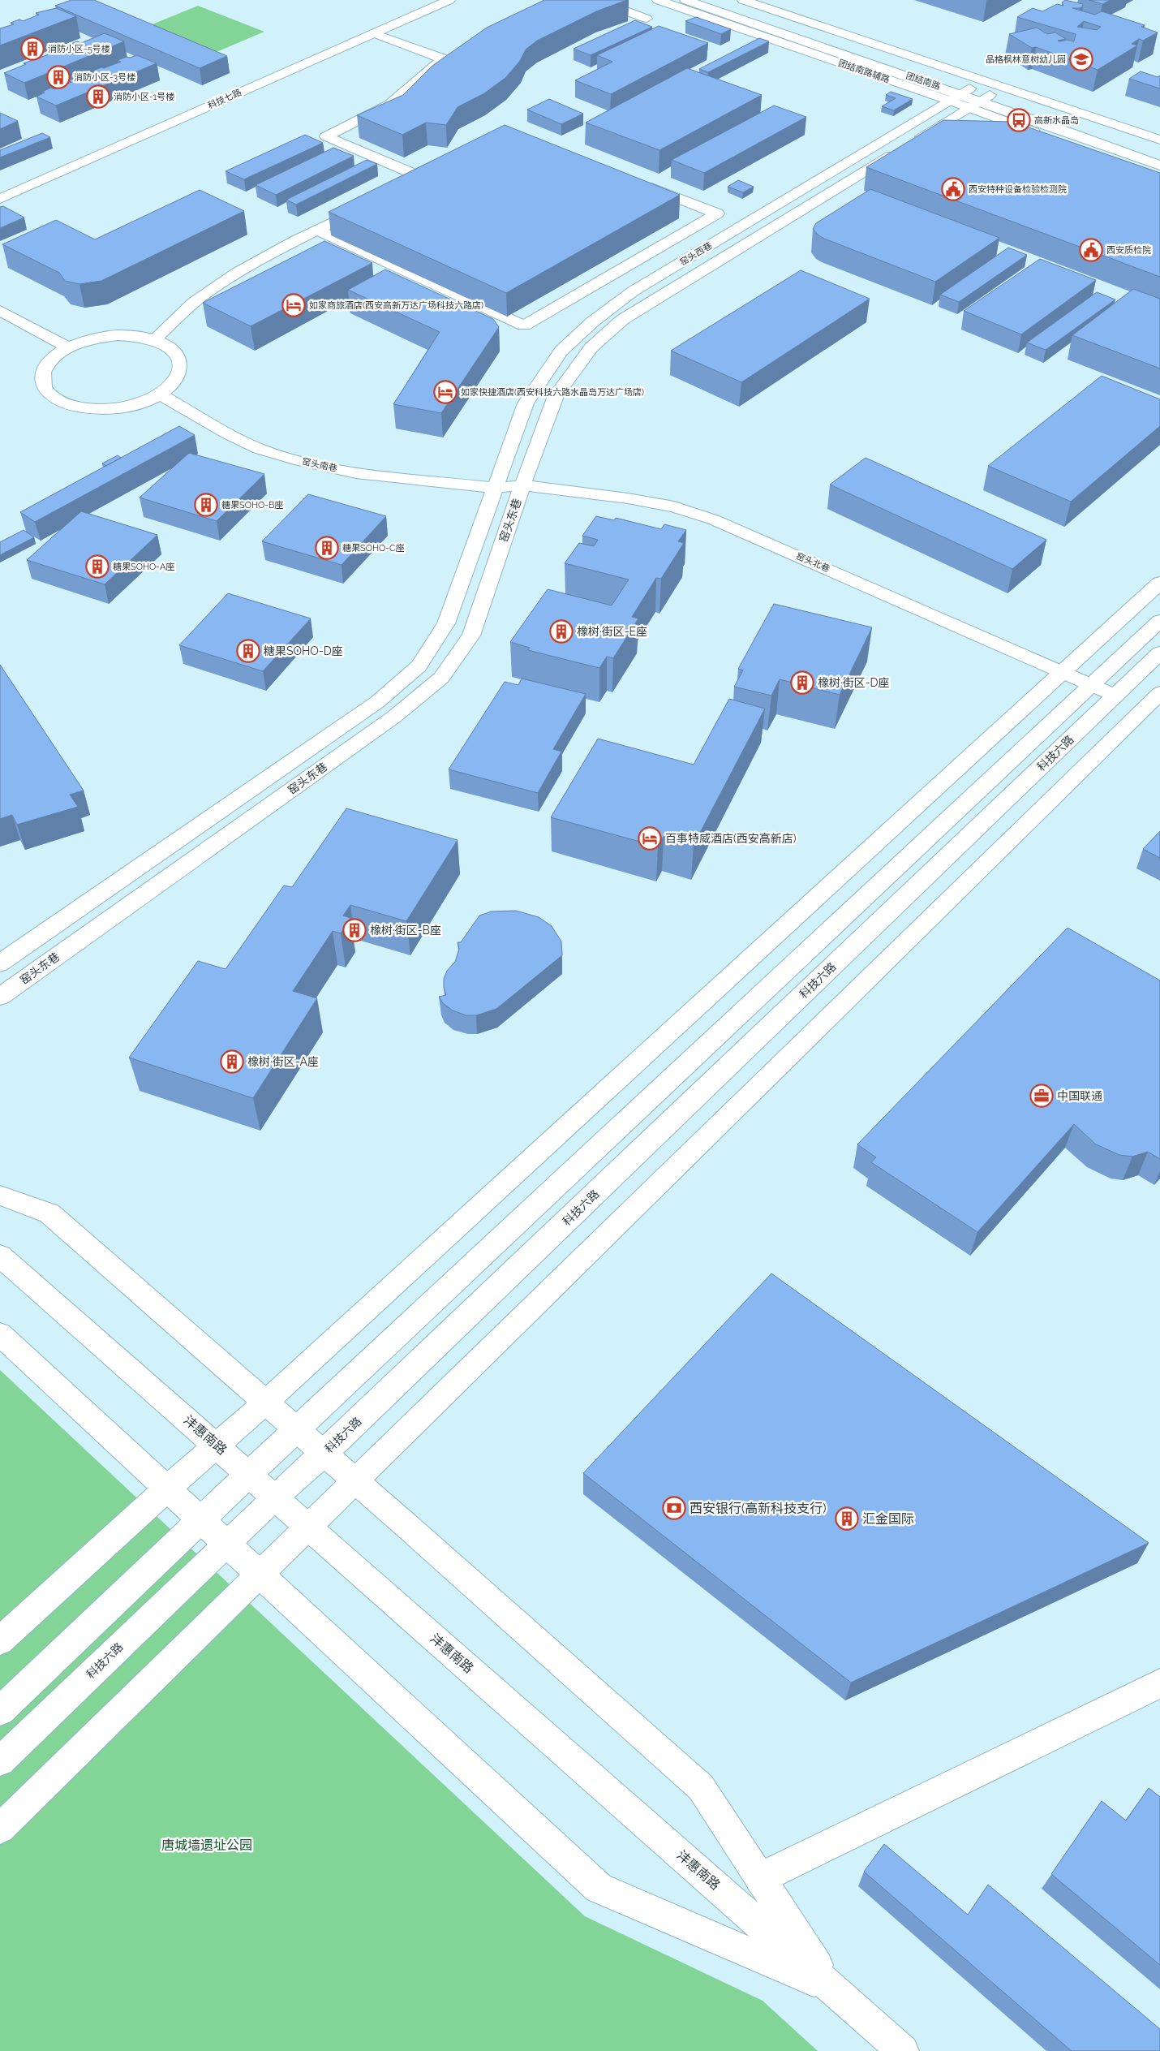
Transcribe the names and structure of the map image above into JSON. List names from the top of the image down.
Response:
{
  "streets": {
    "street": [
      "团结南路辅路",
      "团结南路",
      "科技七路",
      "窑头西巷",
      "窑头南巷",
      "窑头东巷",
      "窑头北巷",
      "科技六路",
      "沣惠南路"
    ]
  },
  "crossings": [
    ["团结南路辅路", "团结南路"],
    ["团结南路辅路", "窑头西巷"],
    ["团结南路", "窑头西巷"],
    ["窑头西巷", "窑头南巷"],
    ["窑头西巷", "窑头东巷"],
    ["窑头西巷", "窑头北巷"],
    ["窑头南巷", "窑头东巷"],
    ["窑头南巷", "窑头北巷"],
    ["窑头东巷", "窑头北巷"],
    ["窑头北巷", "科技六路"],
    ["科技六路", "沣惠南路"]
  ],
  "parks": ["唐城墙遗址公园"],
  "places": {
    "building": [
      "消防小区-5号楼",
      "消防小区-3号楼",
      "消防小区-1号楼",
      "糖果SOHO-B座",
      "糖果SOHO-C座",
      "糖果SOHO-A座",
      "橡树·街区-E座",
      "糖果SOHO-D座",
      "橡树·街区-D座",
      "橡树·街区-B座",
      "橡树·街区-A座",
      "汇金国际"
    ],
    "school or university": ["品格枫林意树幼儿园"],
    "bus stop": ["高新水晶岛"],
    "public building": ["西安特种设备检验检测院", "西安质检院"],
    "hotel": ["如家商旅酒店(西安高新万达广场科技六路店)", "如家快捷酒店(西安科技六路水晶岛万达广场店)", "百事特威酒店(西安高新店)"],
    "office": ["中国联通"],
    "bank": ["西安银行(高新科技支行)"]
  }
}
